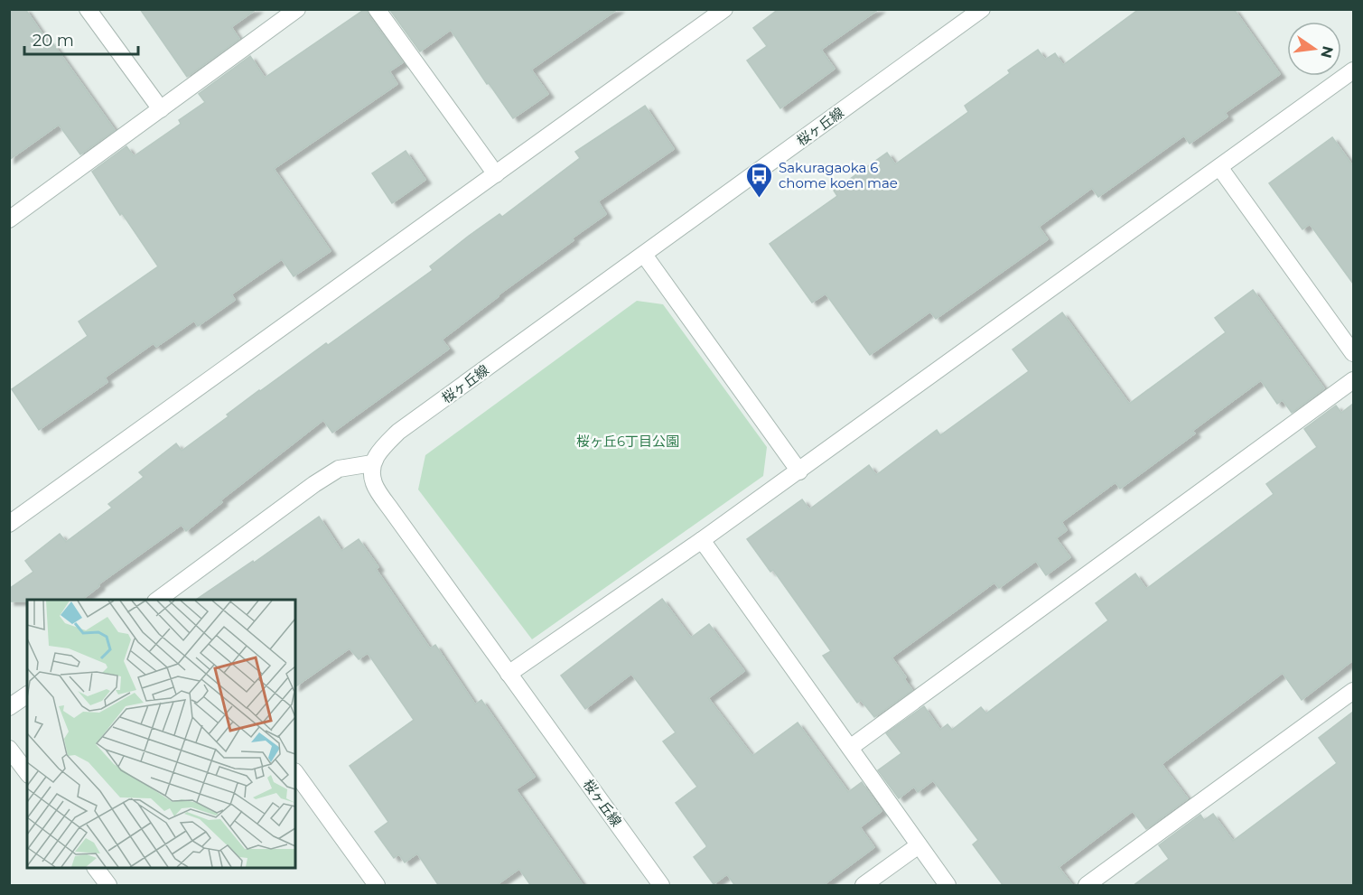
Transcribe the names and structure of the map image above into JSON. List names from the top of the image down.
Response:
{
  "streets": {
    "street": ["桜ヶ丘線"]
  },
  "parks": ["桜ヶ丘6丁目公園"],
  "places": {
    "bus stop": ["Sakuragaoka 6 chome koen mae"]
  },
  "scale_bar": "20 m",
  "north": "right"
}
